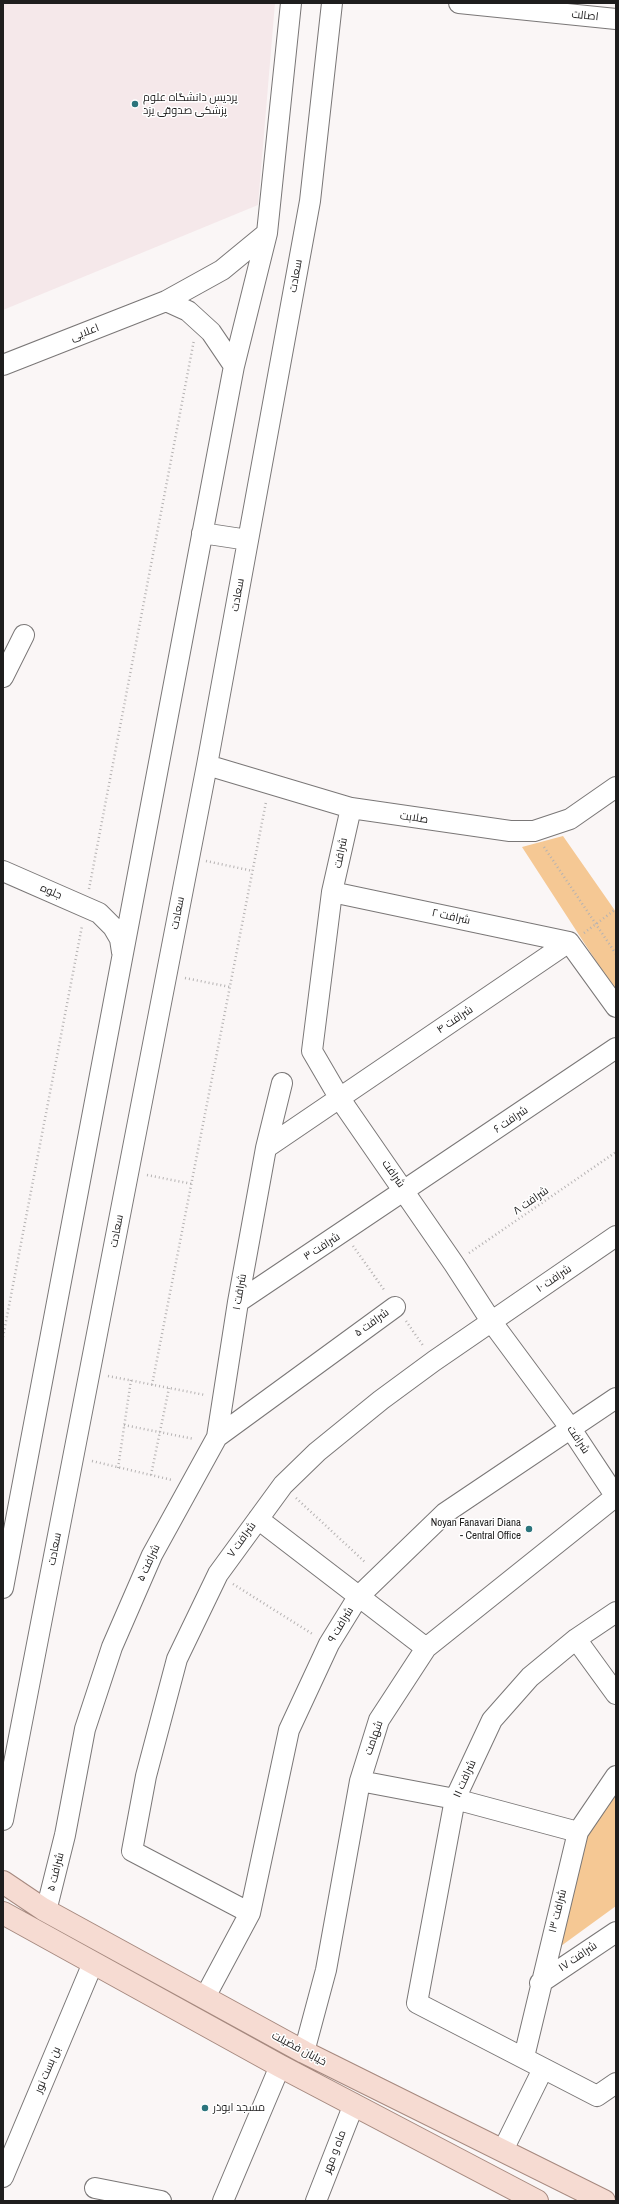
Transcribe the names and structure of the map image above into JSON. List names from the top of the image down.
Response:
{
  "streets": {
    "main road": ["خیابان فضیلت"],
    "street": [
      "اصالت",
      "سعادت",
      "اعلایی",
      "صلابت",
      "شرافت",
      "جلوه",
      "شرافت ۲",
      "شرافت ۴",
      "شرافت ۶",
      "شرافت ۳",
      "شرافت ۱۰",
      "شرافت ۱",
      "شرافت ۵",
      "شرافت ۷",
      "شرافت ۹",
      "شهامت",
      "شرافت ۱۱",
      "شرافت ۱۳",
      "شرافت ۱۷",
      "بن بست نور",
      "ماه و مهر"
    ],
    "path": ["شرافت ۸"]
  },
  "crossings": [
    ["سعادت", "صلابت"],
    ["صلابت", "شرافت"],
    ["شرافت", "شرافت ۲"],
    ["شرافت", "شرافت ۴"],
    ["شرافت", "شرافت ۶"],
    ["شرافت", "شرافت ۸"],
    ["شرافت", "شرافت ۳"],
    ["شرافت", "شرافت ۱۰"],
    ["شرافت", "شرافت ۷"],
    ["شرافت", "شرافت ۹"],
    ["شرافت", "شهامت"],
    ["شرافت ۲", "شرافت ۴"],
    ["شرافت ۶", "شرافت ۳"],
    ["شرافت ۳", "شرافت ۱"],
    ["شرافت ۱۰", "شرافت ۷"],
    ["شرافت ۱", "شرافت ۵"],
    ["شرافت ۵", "خیابان فضیلت"],
    ["شرافت ۷", "شرافت ۹"],
    ["شرافت ۹", "خیابان فضیلت"],
    ["شهامت", "خیابان فضیلت"],
    ["شرافت ۱۱", "شرافت ۱۳"],
    ["شرافت ۱۳", "شرافت ۱۷"]
  ],
  "places": ["پردیس دانشگاه علوم پزشکی صدوقی یزد", "Noyan Fanavari Diana - Central Office", "مسجد ابوذر"]
}
